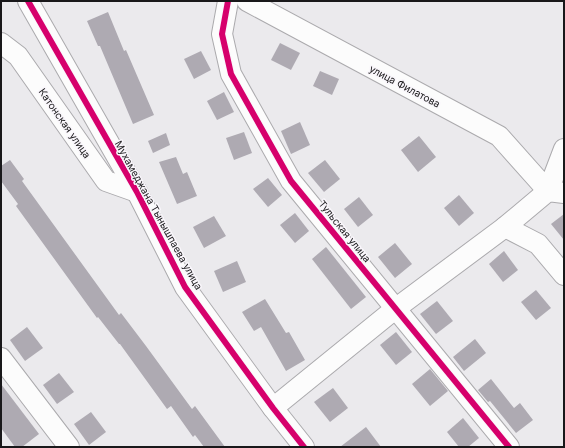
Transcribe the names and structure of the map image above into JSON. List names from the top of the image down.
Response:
{
  "streets": {
    "street": [
      "улица Филатова",
      "Катонская улица",
      "Мухамеджана Тынышпаева улица",
      "Тульская улица"
    ]
  },
  "crossings": [
    ["Катонская улица", "Мухамеджана Тынышпаева улица"]
  ]
}
